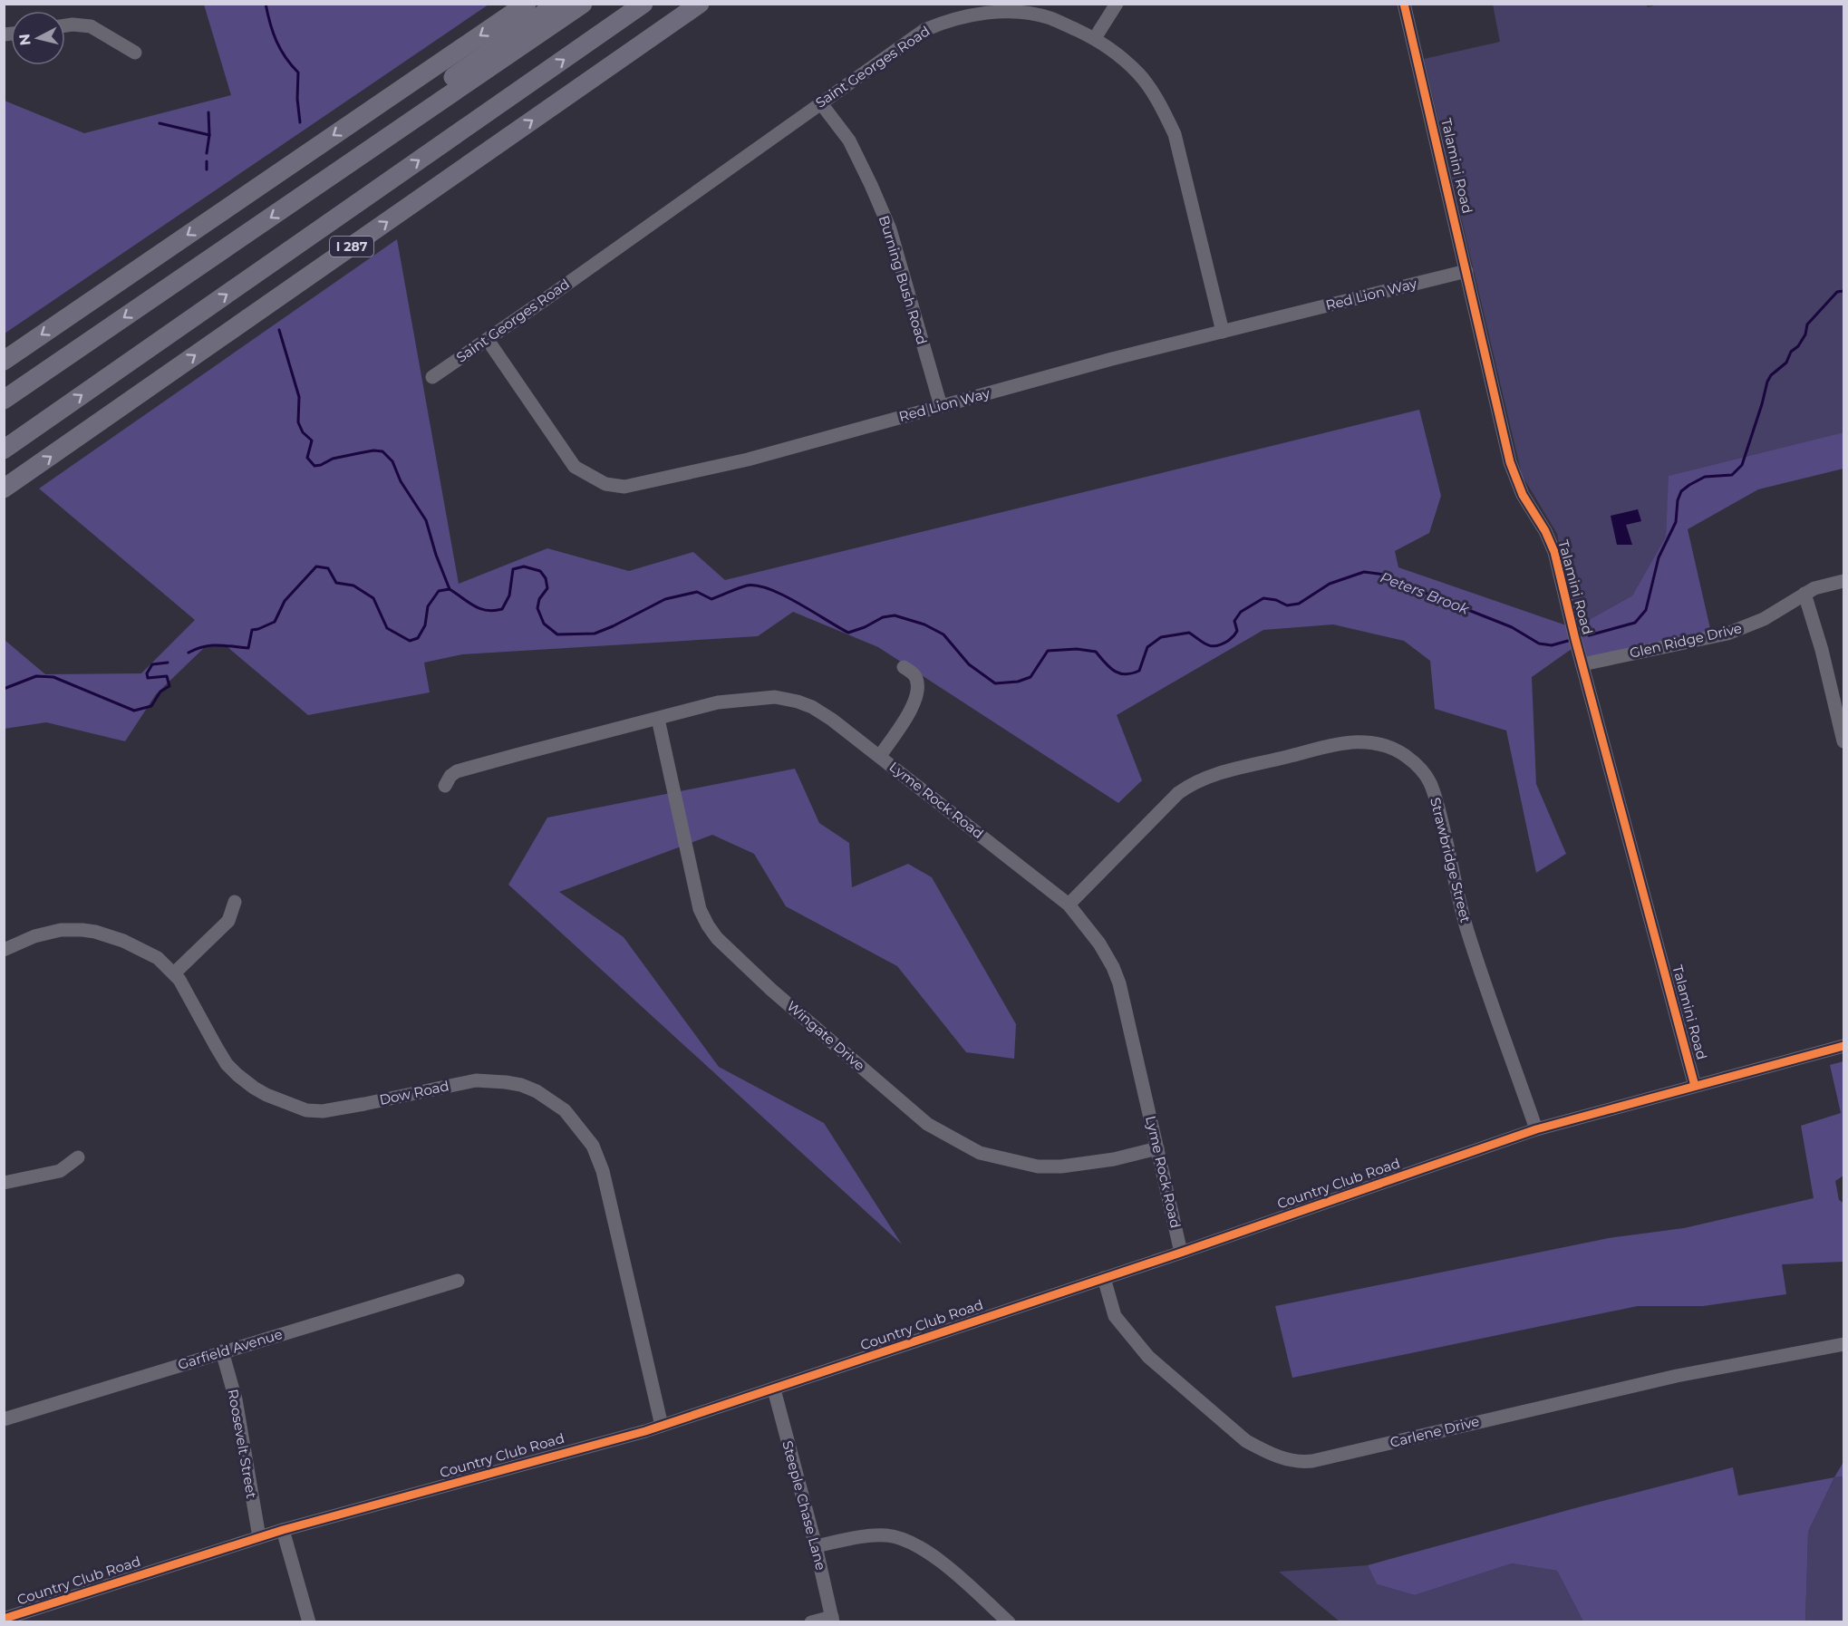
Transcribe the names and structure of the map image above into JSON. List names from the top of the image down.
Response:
{
  "streets": {
    "highway": ["I 287"],
    "street": [
      "Saint Georges Road",
      "Talamini Road",
      "Burning Bush Road",
      "Red Lion Way",
      "Glen Ridge Drive",
      "Lyme Rock Road",
      "Strawbridge Street",
      "Wingate Drive",
      "Dow Road",
      "Country Club Road",
      "Garfield Avenue",
      "Carlene Drive",
      "Roosevelt Street",
      "Steeple Chase Lane"
    ]
  },
  "crossings": [
    ["Saint Georges Road", "Burning Bush Road"],
    ["Saint Georges Road", "Red Lion Way"],
    ["Talamini Road", "Red Lion Way"],
    ["Talamini Road", "Glen Ridge Drive"],
    ["Talamini Road", "Country Club Road"],
    ["Burning Bush Road", "Red Lion Way"],
    ["Lyme Rock Road", "Strawbridge Street"],
    ["Lyme Rock Road", "Wingate Drive"],
    ["Lyme Rock Road", "Country Club Road"],
    ["Strawbridge Street", "Country Club Road"],
    ["Dow Road", "Country Club Road"],
    ["Country Club Road", "Carlene Drive"],
    ["Country Club Road", "Roosevelt Street"],
    ["Country Club Road", "Steeple Chase Lane"],
    ["Garfield Avenue", "Roosevelt Street"]
  ],
  "water": ["Peters Brook"],
  "north": "left"
}
